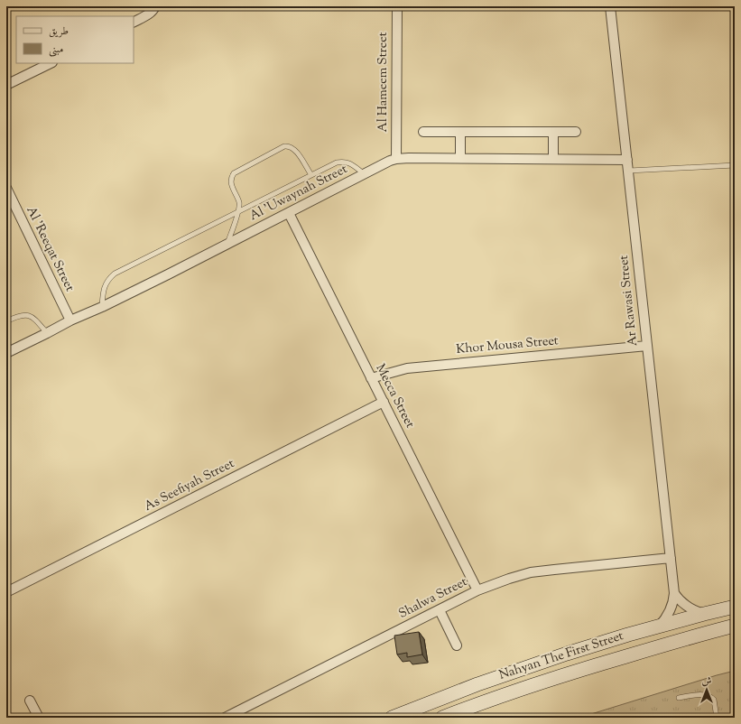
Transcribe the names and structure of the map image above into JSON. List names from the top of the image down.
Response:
{
  "streets": {
    "main road": ["Nahyan The First Street"],
    "street": [
      "Al Hameem Street",
      "Al 'Uwaynah Street",
      "Al 'Reeqat Street",
      "Ar Rawasi Street",
      "Khor Mousa Street",
      "Mecca Street",
      "As Seefiyah Street",
      "Shalwa Street"
    ]
  },
  "crossings": [
    ["Al Hameem Street", "Al 'Uwaynah Street"],
    ["Al 'Uwaynah Street", "Al 'Reeqat Street"],
    ["Al 'Uwaynah Street", "Ar Rawasi Street"],
    ["Al 'Uwaynah Street", "Mecca Street"],
    ["Ar Rawasi Street", "Khor Mousa Street"],
    ["Ar Rawasi Street", "Shalwa Street"],
    ["Ar Rawasi Street", "Nahyan The First Street"],
    ["Khor Mousa Street", "Mecca Street"],
    ["Mecca Street", "As Seefiyah Street"],
    ["Mecca Street", "Shalwa Street"]
  ],
  "legend": ["طريق", "مبنى"],
  "north": "top"
}
